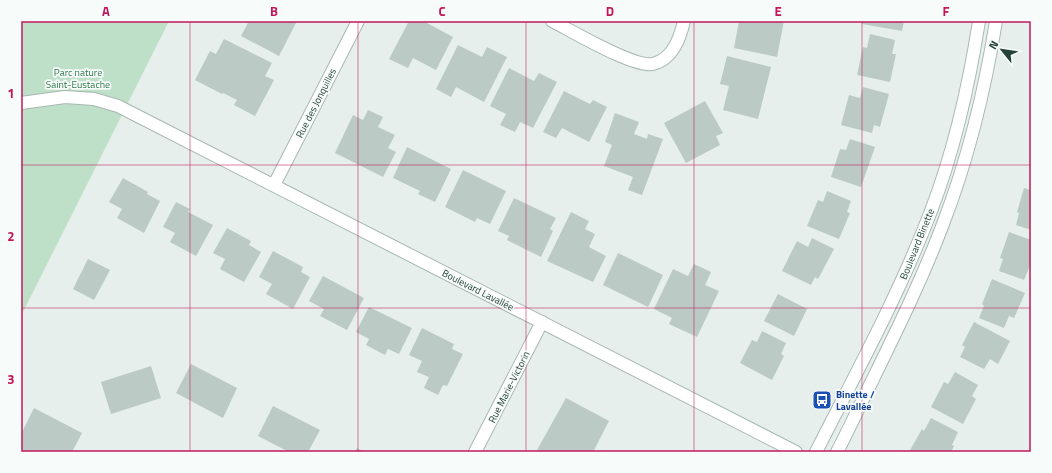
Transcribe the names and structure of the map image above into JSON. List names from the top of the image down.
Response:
{
  "streets": {
    "street": [
      "Rue des Jonquilles",
      "Boulevard Binette",
      "Boulevard Lavallée",
      "Rue Marie-Victorin"
    ]
  },
  "crossings": [
    ["Rue des Jonquilles", "Boulevard Lavallée"],
    ["Boulevard Lavallée", "Rue Marie-Victorin"]
  ],
  "parks": ["Parc nature Saint-Eustache"],
  "places": {
    "bus stop": ["Binette / Lavallée"]
  },
  "north": "top left",
  "grid": {
    "columns": [
      "A",
      "B",
      "C",
      "D",
      "E",
      "F"
    ],
    "rows": ["1", "2", "3"]
  }
}
